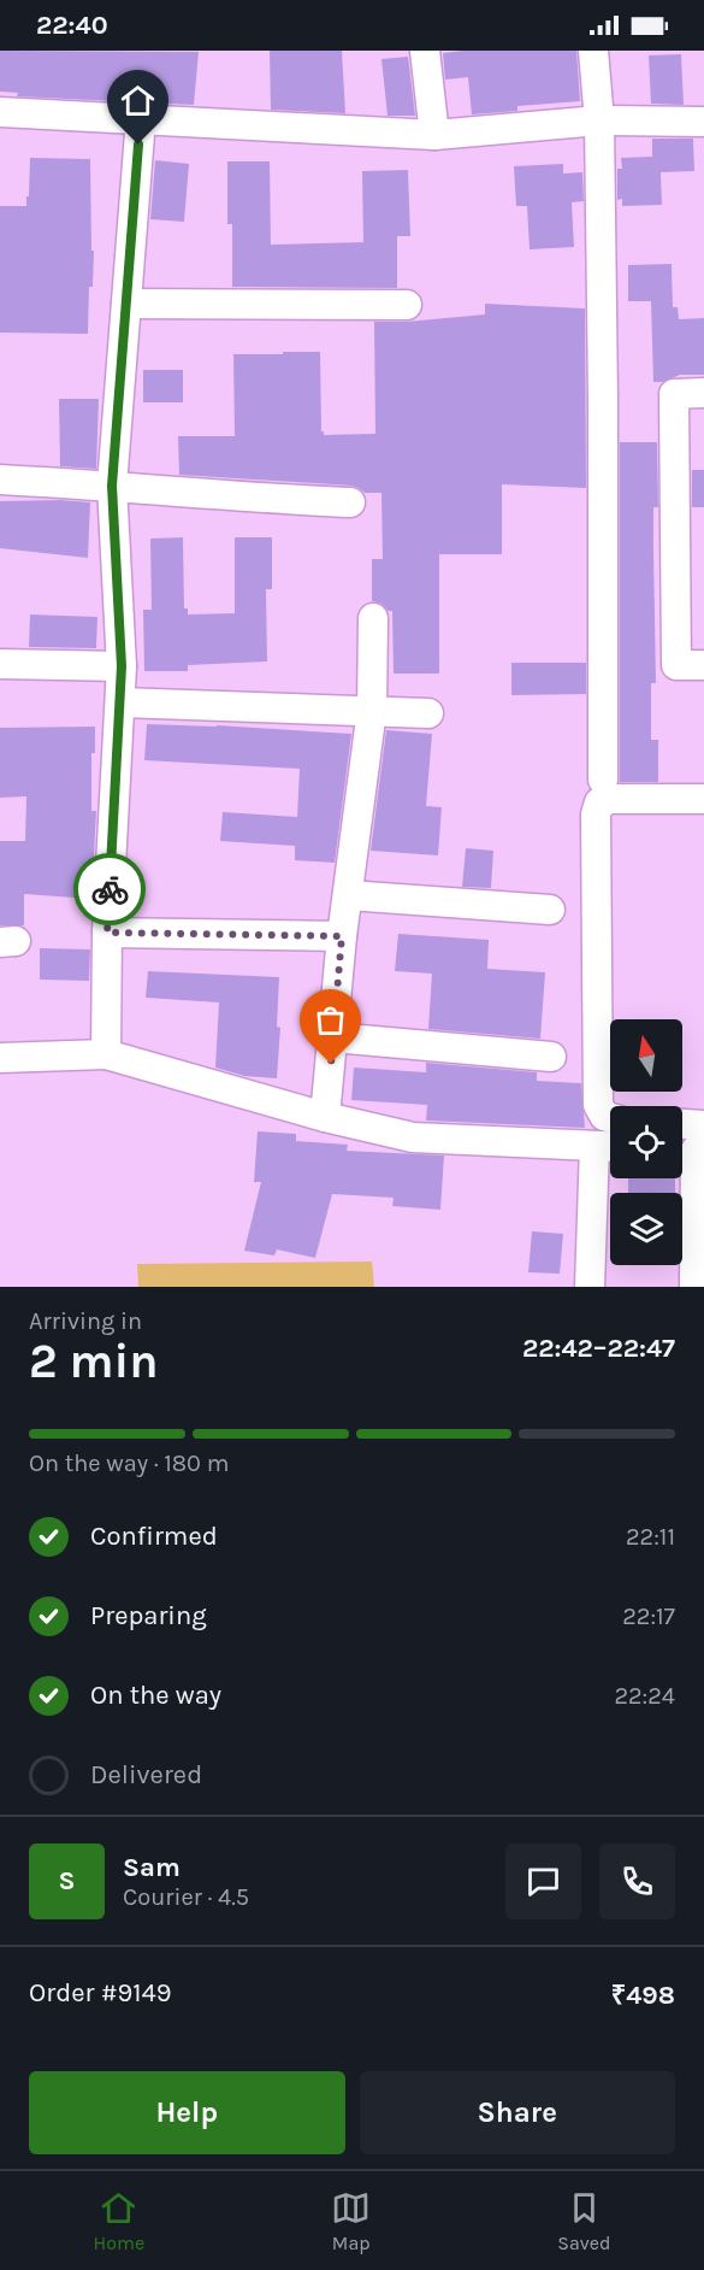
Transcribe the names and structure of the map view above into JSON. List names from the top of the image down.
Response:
{
  "north": "top",
  "page": {
    "status": "22:40",
    "heading": ["2 min", "Arriving in", "22:42–22:47"],
    "panel": [
      "Sam",
      "Courier · 4.5",
      "Order #9149",
      "₹498"
    ],
    "bar": "On the way · 180 m",
    "list": [
      ["Confirmed", "22:11"],
      ["Preparing", "22:17"],
      ["On the way", "22:24"],
      "Delivered"
    ],
    "round": "S",
    "buttons": ["Help", "Share"],
    "tabs": ["Home", "Map", "Saved"]
  }
}
